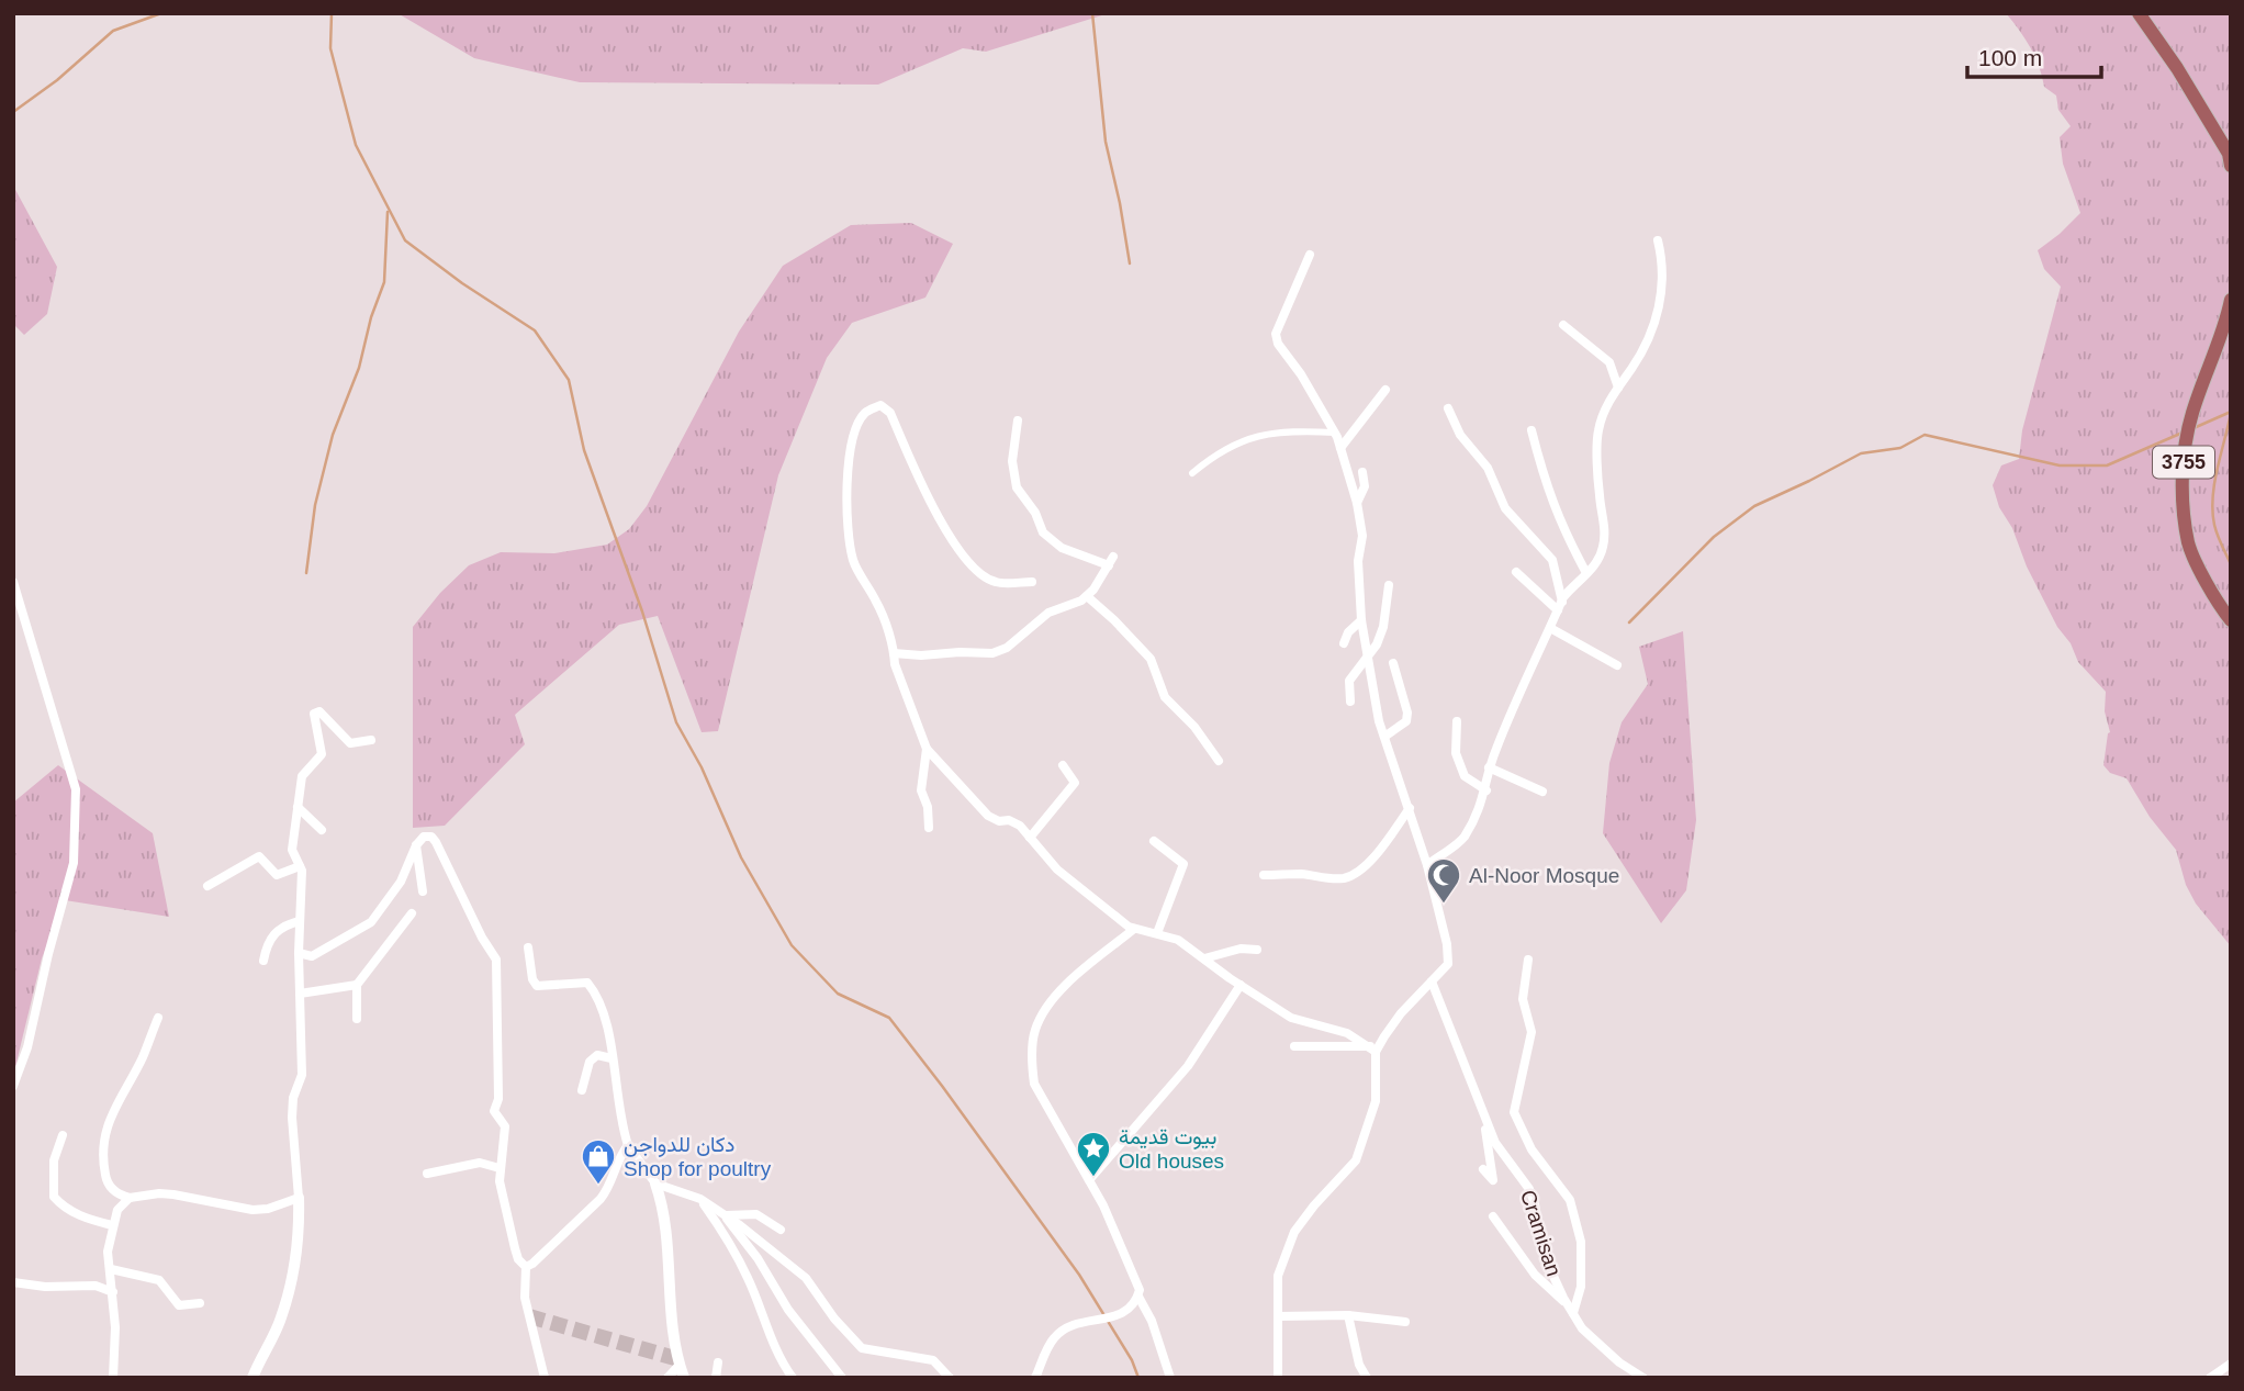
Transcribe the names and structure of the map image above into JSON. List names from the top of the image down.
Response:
{
  "streets": {
    "main road": ["3755"],
    "street": ["Cramisan"]
  },
  "places": {
    "mosque": ["Al-Noor Mosque"],
    "place": ["بيوت قديمة Old houses"],
    "shop": ["دكان للدواجن Shop for poultry"]
  },
  "scale_bar": "100 m"
}
